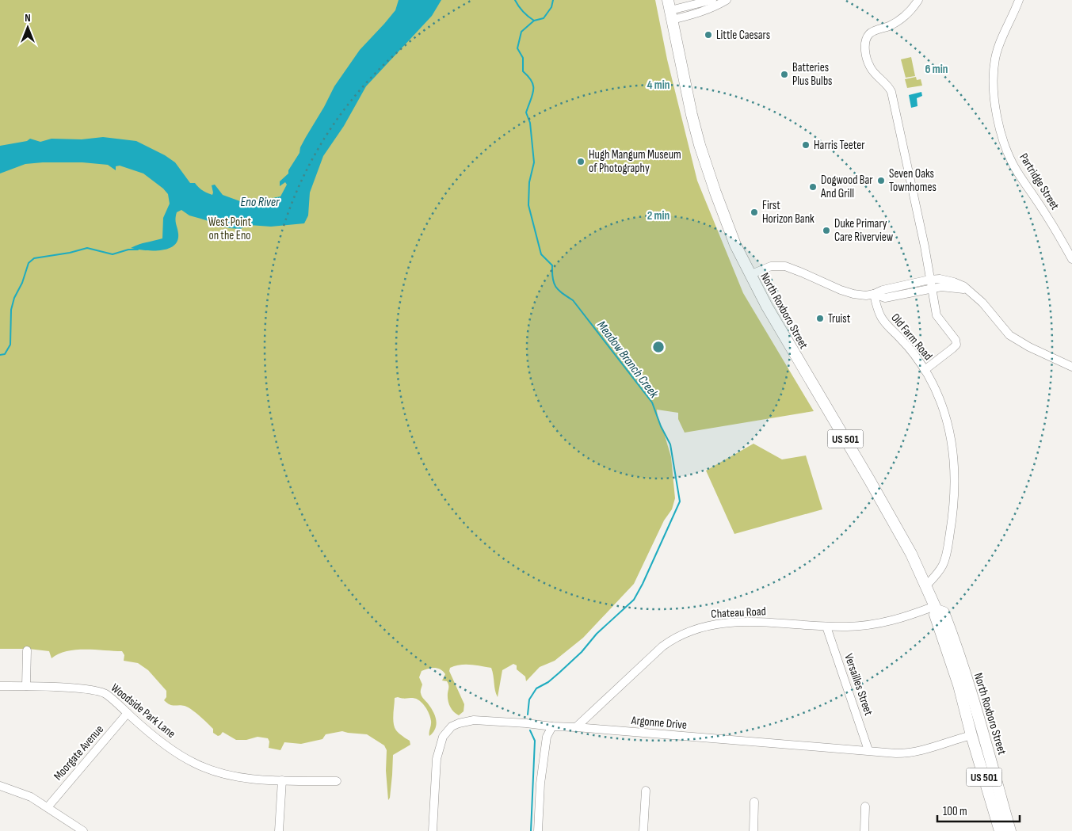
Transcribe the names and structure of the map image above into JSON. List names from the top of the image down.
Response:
{
  "streets": {
    "highway": ["North Roxboro Street", "US 501"],
    "street": [
      "Partridge Street",
      "Old Farm Road",
      "Chateau Road",
      "Versailles Street",
      "Woodside Park Lane",
      "Argonne Drive",
      "Moorgate Avenue"
    ]
  },
  "crossings": [
    ["North Roxboro Street", "Old Farm Road"],
    ["North Roxboro Street", "Chateau Road"],
    ["North Roxboro Street", "Argonne Drive"],
    ["Chateau Road", "Versailles Street"],
    ["Chateau Road", "Argonne Drive"],
    ["Versailles Street", "Argonne Drive"],
    ["Woodside Park Lane", "Moorgate Avenue"]
  ],
  "water": ["Eno River", "Meadow Branch Creek"],
  "parks": ["West Point on the Eno"],
  "places": [
    "Little Caesars",
    "Batteries Plus Bulbs",
    "Harris Teeter",
    "Hugh Mangum Museum of Photography",
    "Seven Oaks Townhomes",
    "Dogwood Bar And Grill",
    "First Horizon Bank",
    "Duke Primary Care Riverview",
    "Truist"
  ],
  "scale_bar": "100 m",
  "north": "top",
  "rings": ["6 min", "4 min", "2 min"]
}
